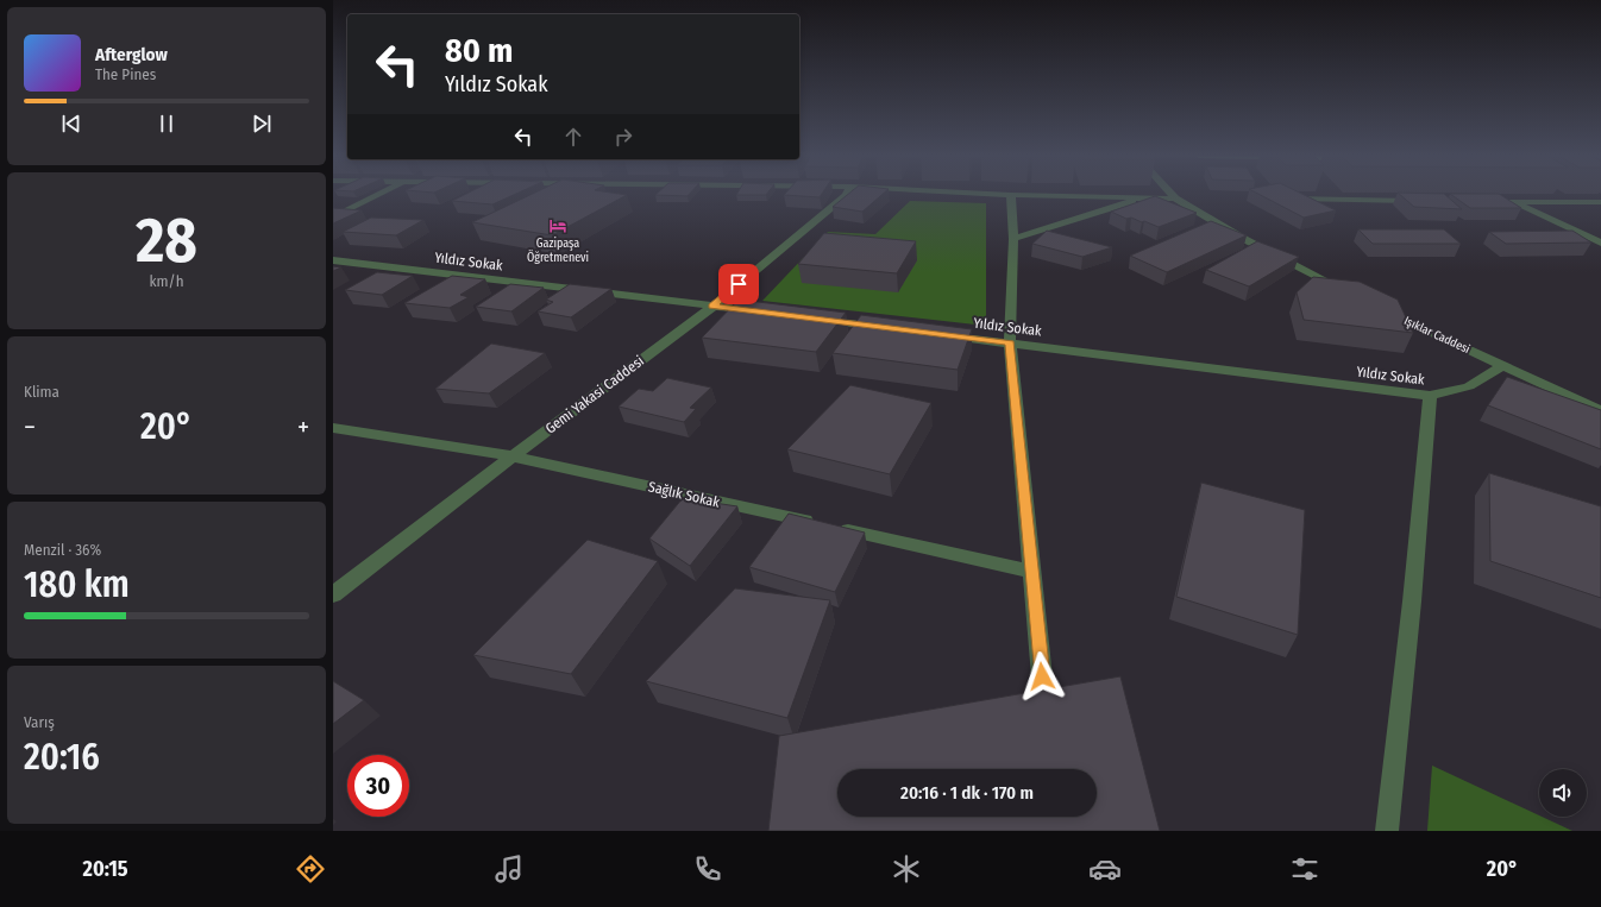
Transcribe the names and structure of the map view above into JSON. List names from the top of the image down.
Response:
{
  "streets": {
    "street": [
      "Yıldız Sokak",
      "Işıklar Caddesi",
      "Gemi Yakasi Caddesi",
      "Sağlık Sokak"
    ]
  },
  "crossings": [
    ["Yıldız Sokak", "Işıklar Caddesi"],
    ["Yıldız Sokak", "Gemi Yakasi Caddesi"],
    ["Gemi Yakasi Caddesi", "Sağlık Sokak"]
  ],
  "places": {
    "hotel": ["Gazipaşa Öğretmenevi"]
  },
  "page": {
    "turn": ["80 m", "Yıldız Sokak"],
    "song": ["Afterglow", "The Pines"],
    "tile": [
      ["28", "km/h"],
      "Klima",
      ["Menzil · 36%", "180 km"],
      ["Varış", "20:16"]
    ],
    "heat": ["−", "20°", "+"],
    "limit": "30",
    "trip": "20:16 · 1 dk · 170 m",
    "tabs": ["20:15", "20°"]
  }
}
